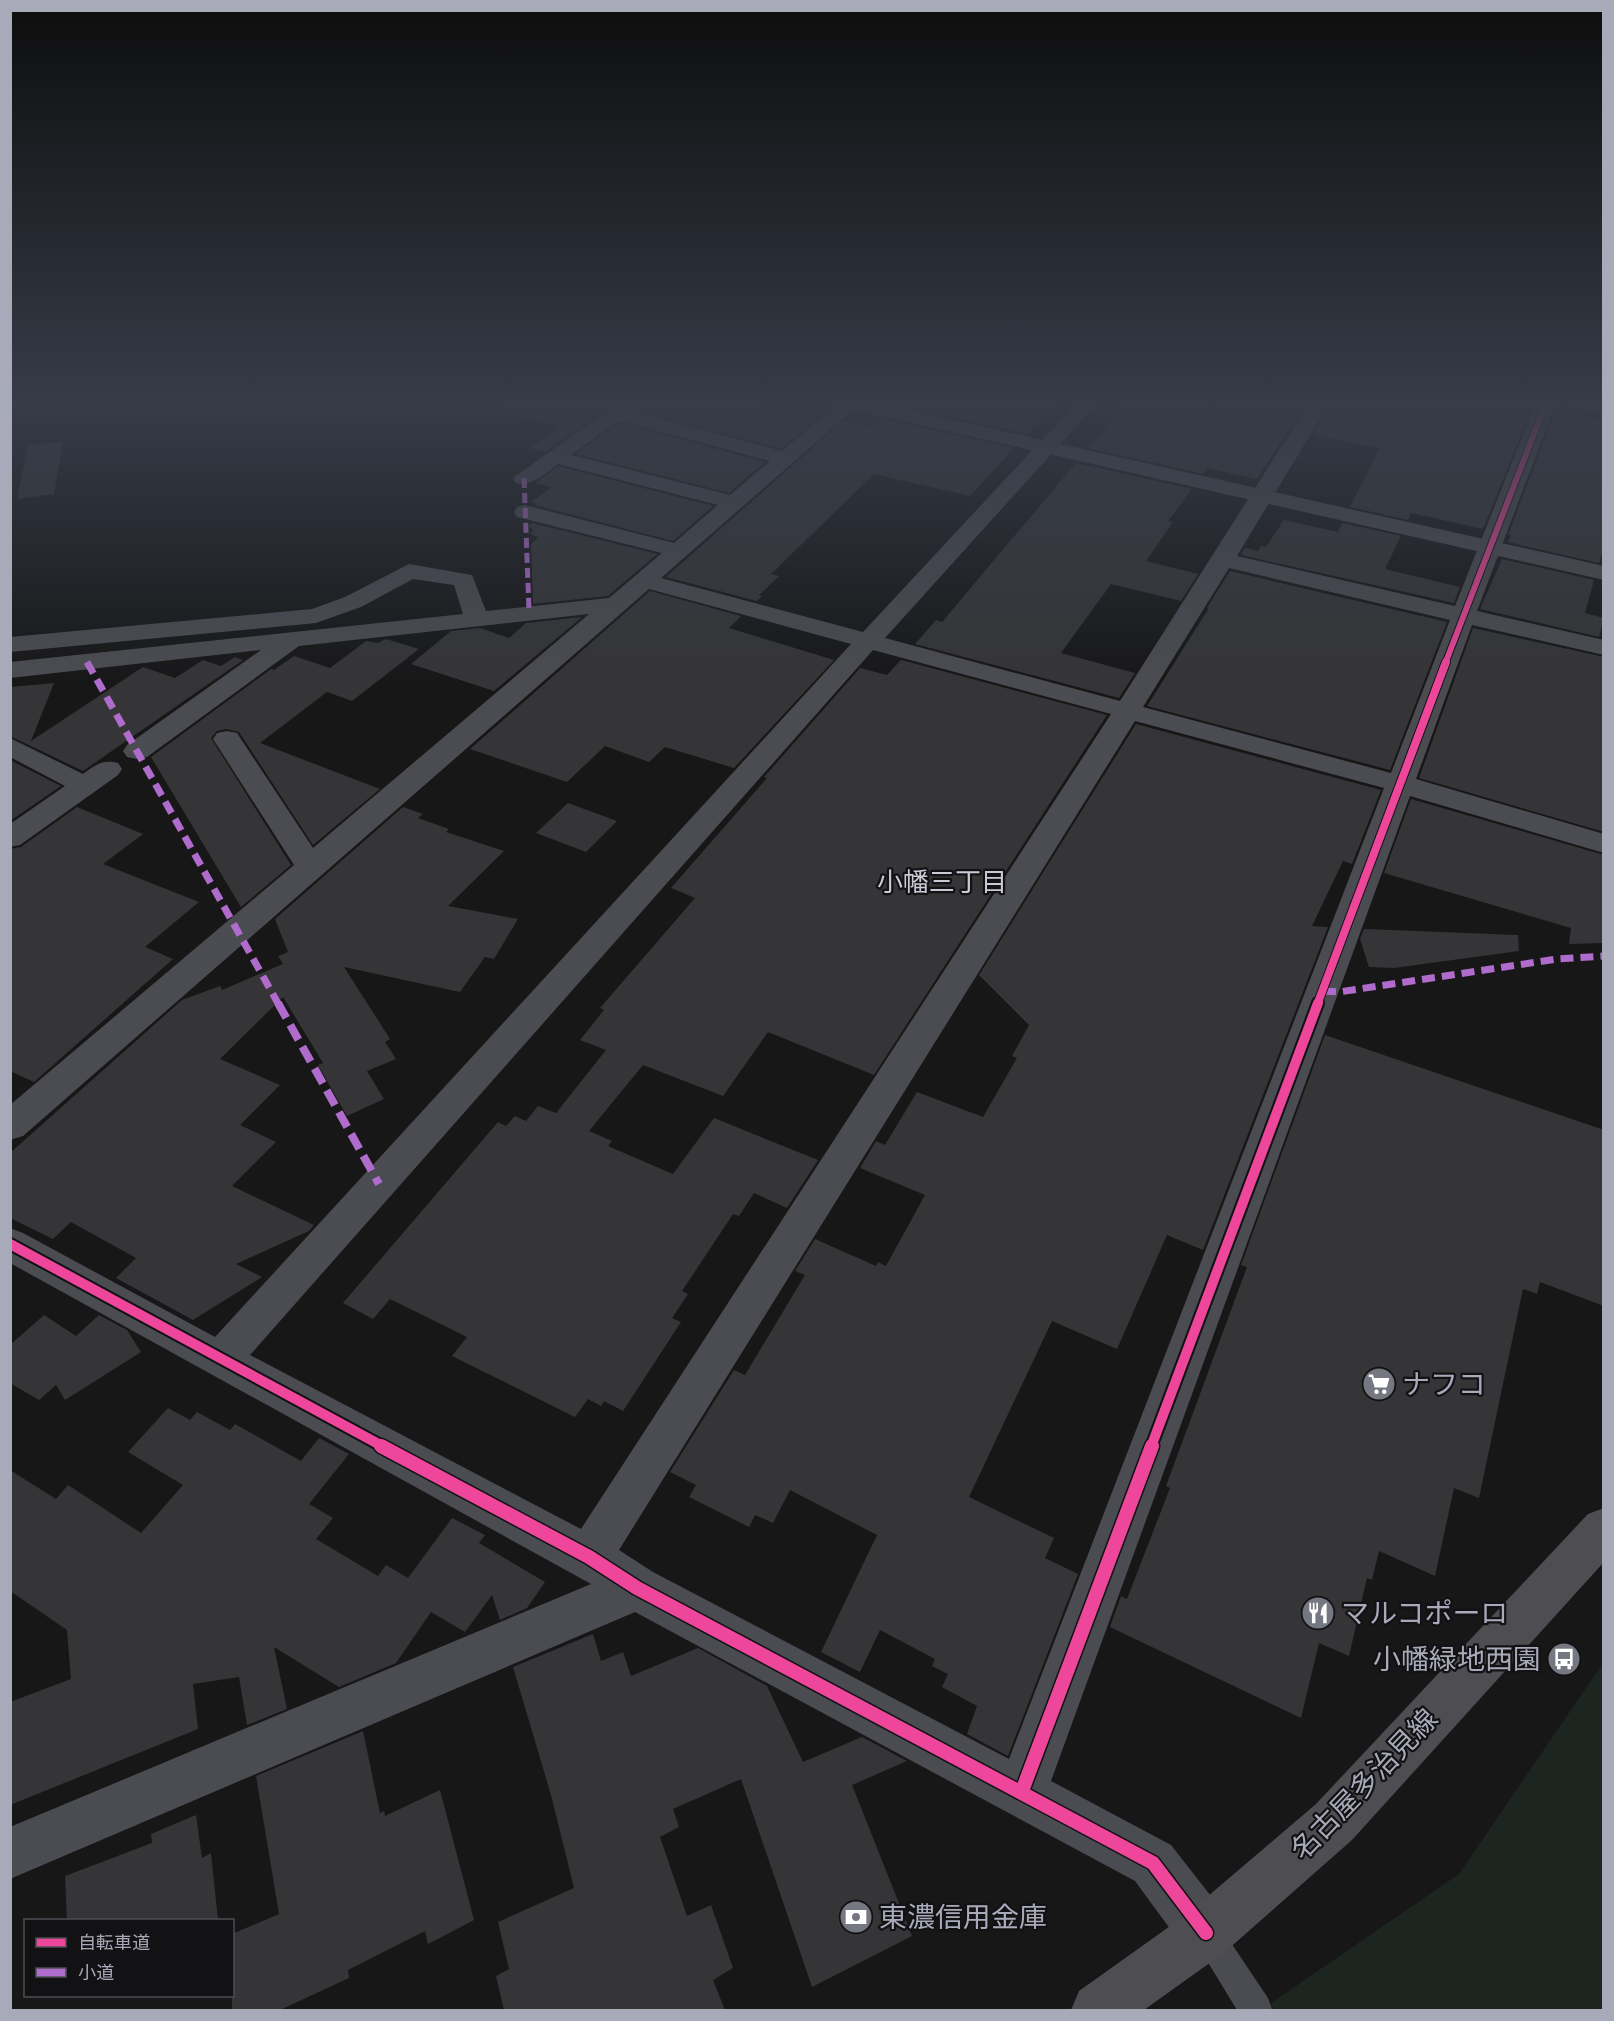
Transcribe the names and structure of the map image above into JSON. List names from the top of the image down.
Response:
{
  "streets": {
    "main road": ["名古屋多治見線"]
  },
  "districts": ["小幡三丁目"],
  "places": {
    "supermarket": ["ナフコ"],
    "restaurant": ["マルコポーロ"],
    "bus stop": ["小幡緑地西園"],
    "bank": ["東濃信用金庫"]
  },
  "legend": ["自転車道", "小道"]
}
